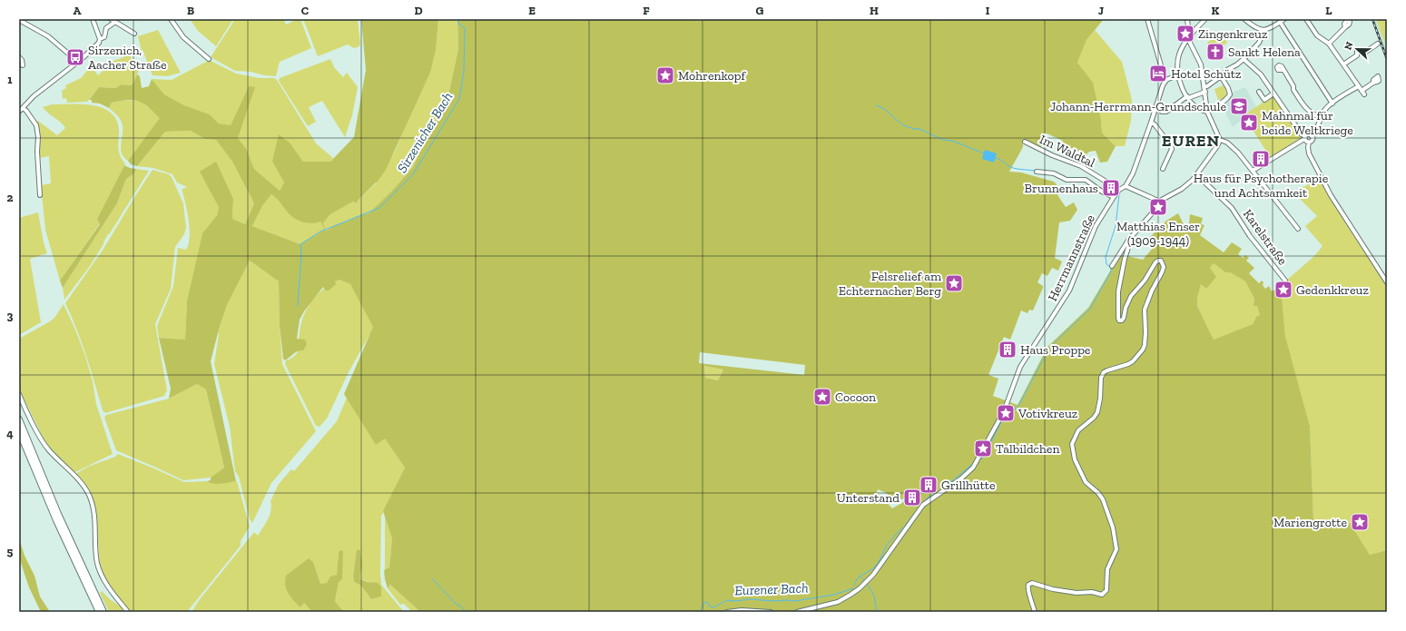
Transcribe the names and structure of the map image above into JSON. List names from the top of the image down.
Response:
{
  "streets": {
    "street": ["Im Waldtal", "Karelstraße", "Herrmannstraße"]
  },
  "crossings": [
    ["Im Waldtal", "Herrmannstraße"]
  ],
  "districts": ["EUREN"],
  "water": ["Sirzenicher Bach", "Eurener Bach"],
  "places": {
    "place": [
      "Zingenkreuz",
      "Mohrenkopf",
      "Mahnmal für beide Weltkriege",
      "Matthias Enser (1909-1944)",
      "Felsrelief am Echternacher Berg",
      "Gedenkkreuz",
      "Cocoon",
      "Votivkreuz",
      "Talbildchen",
      "Mariengrotte"
    ],
    "church": ["Sankt Helena"],
    "bus stop": ["Sirzenich, Aacher Straße"],
    "hotel": ["Hotel Schütz"],
    "school or university": ["Johann-Herrmann-Grundschule"],
    "building": [
      "Haus für Psychotherapie und Achtsamkeit",
      "Brunnenhaus",
      "Haus Proppe",
      "Grillhütte",
      "Unterstand"
    ]
  },
  "north": "left",
  "grid": {
    "columns": [
      "A",
      "B",
      "C",
      "D",
      "E",
      "F",
      "G",
      "H",
      "I",
      "J",
      "K",
      "L"
    ],
    "rows": [
      "1",
      "2",
      "3",
      "4",
      "5"
    ]
  }
}
